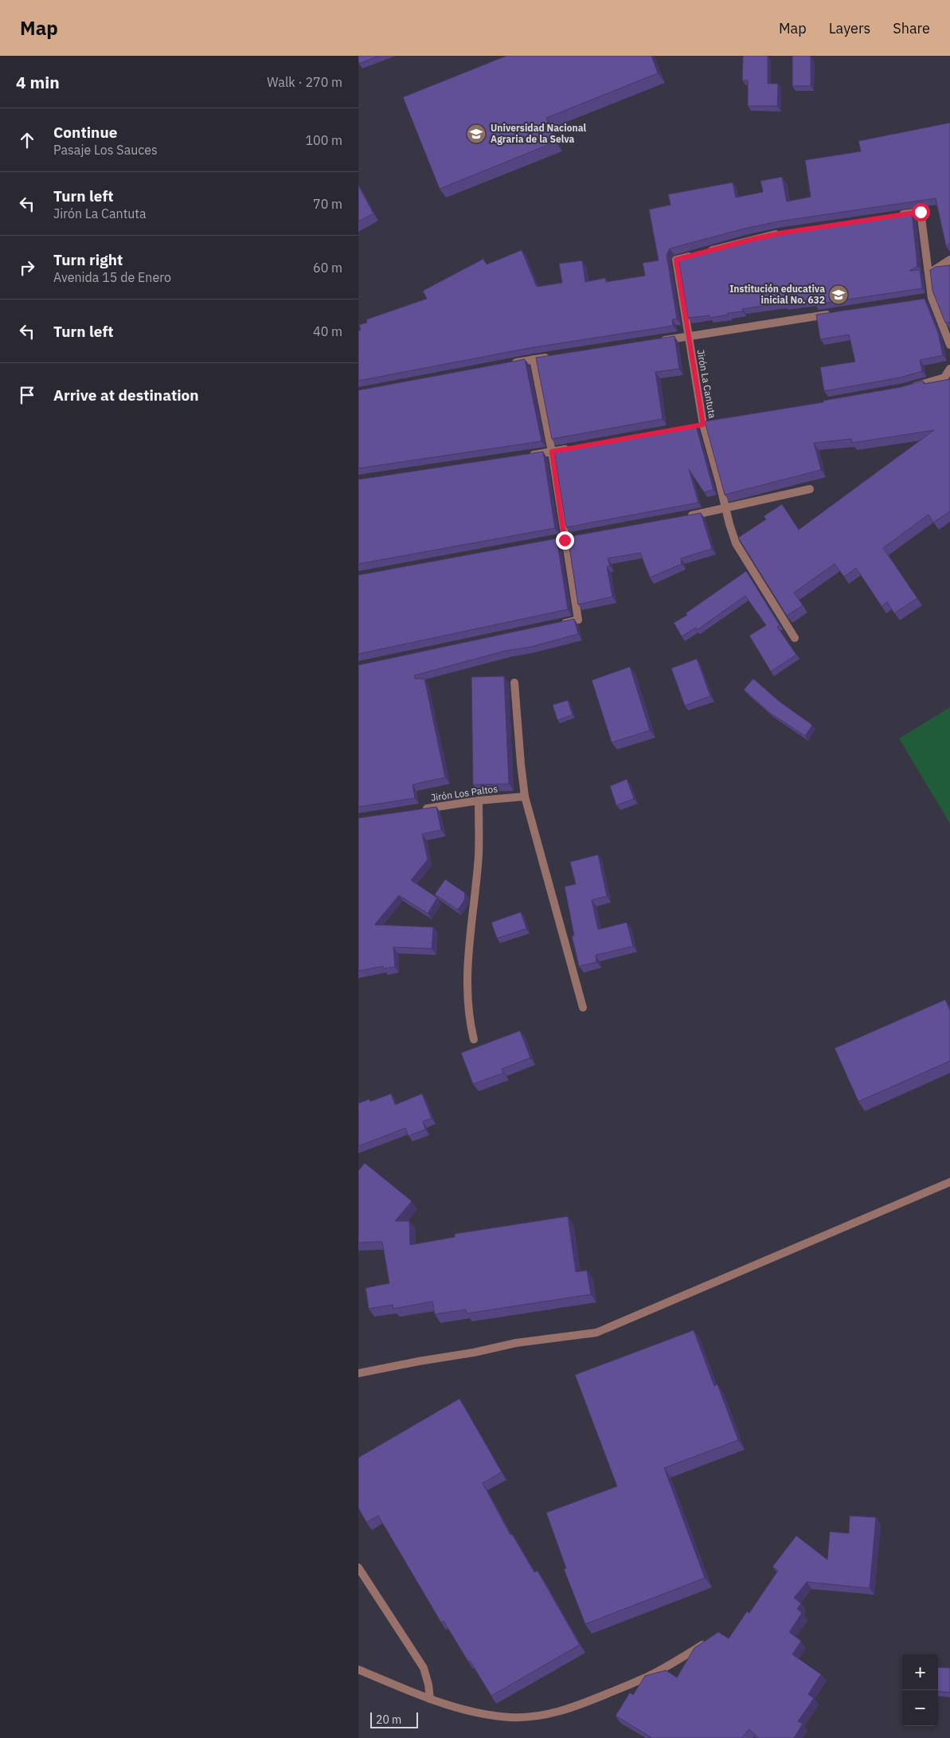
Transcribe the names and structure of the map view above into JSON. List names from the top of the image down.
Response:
{
  "streets": {
    "street": ["Jirón La Cantuta", "Jirón Los Paltos"]
  },
  "places": {
    "school or university": ["Universidad Nacional Agraria de la Selva", "Institución educativa inicial No. 632"]
  },
  "scale_bar": "20 m",
  "page": {
    "header": "Map",
    "nav": ["Map", "Layers", "Share"],
    "heading": ["4 min", "Walk · 270 m"],
    "list": [
      ["Continue", "Pasaje Los Sauces", "100 m"],
      ["Turn left", "Jirón La Cantuta", "70 m"],
      ["Turn right", "Avenida 15 de Enero", "60 m"],
      ["Turn left", "40 m"],
      "Arrive at destination"
    ],
    "map_buttons": ["+", "−"],
    "scale": "20 m"
  }
}
